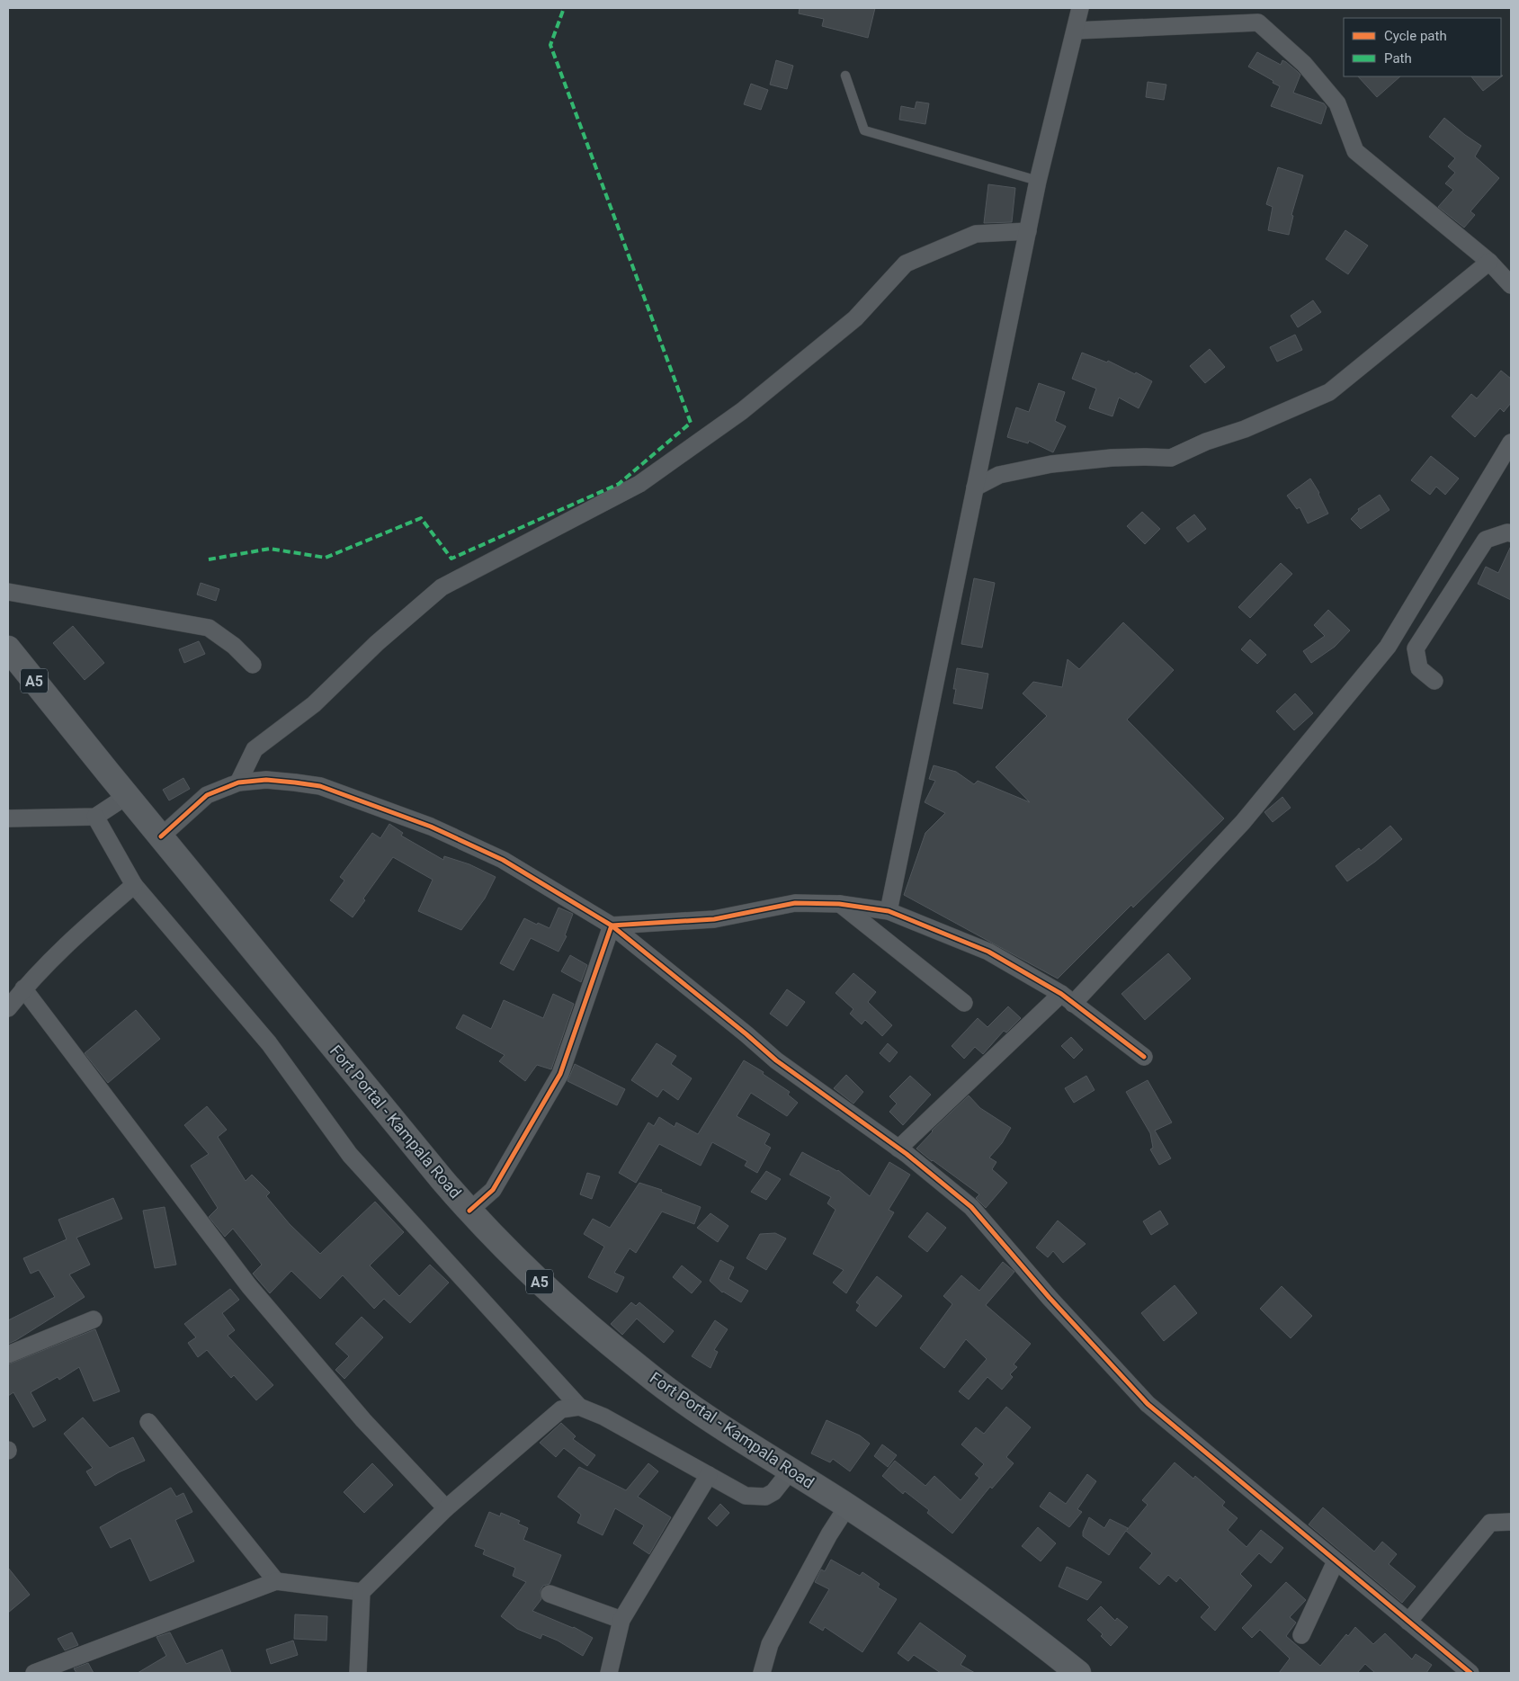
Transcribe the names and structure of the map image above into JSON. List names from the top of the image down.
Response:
{
  "streets": {
    "main road": ["A5", "Fort Portal - Kampala Road"]
  },
  "legend": ["Cycle path", "Path"]
}
